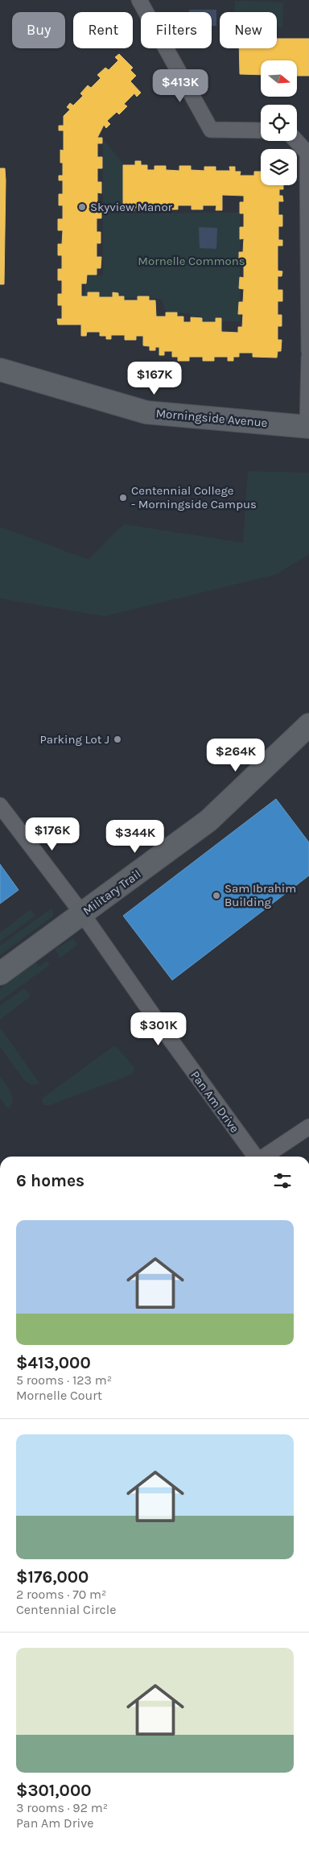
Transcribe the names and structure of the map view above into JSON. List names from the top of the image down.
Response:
{
  "streets": {
    "street": ["Morningside Avenue", "Military Trail", "Pan Am Drive"]
  },
  "crossings": [
    ["Military Trail", "Pan Am Drive"]
  ],
  "parks": ["Mornelle Commons"],
  "places": [
    "Skyview Manor",
    "Centennial College - Morningside Campus",
    "Parking Lot J",
    "Sam Ibrahim Building"
  ],
  "north": "right",
  "page": {
    "chip": [
      "Buy",
      "Rent",
      "Filters",
      "New"
    ],
    "price": [
      "$413K",
      "$167K",
      "$264K",
      "$176K",
      "$344K",
      "$301K"
    ],
    "heading": "6 homes",
    "list": [
      {
        "name": "$413,000",
        "note": "5 rooms · 123 m² · Mornelle Court"
      },
      {
        "name": "$176,000",
        "note": "2 rooms · 70 m² · Centennial Circle"
      },
      {
        "name": "$301,000",
        "note": "3 rooms · 92 m² · Pan Am Drive"
      }
    ]
  }
}
